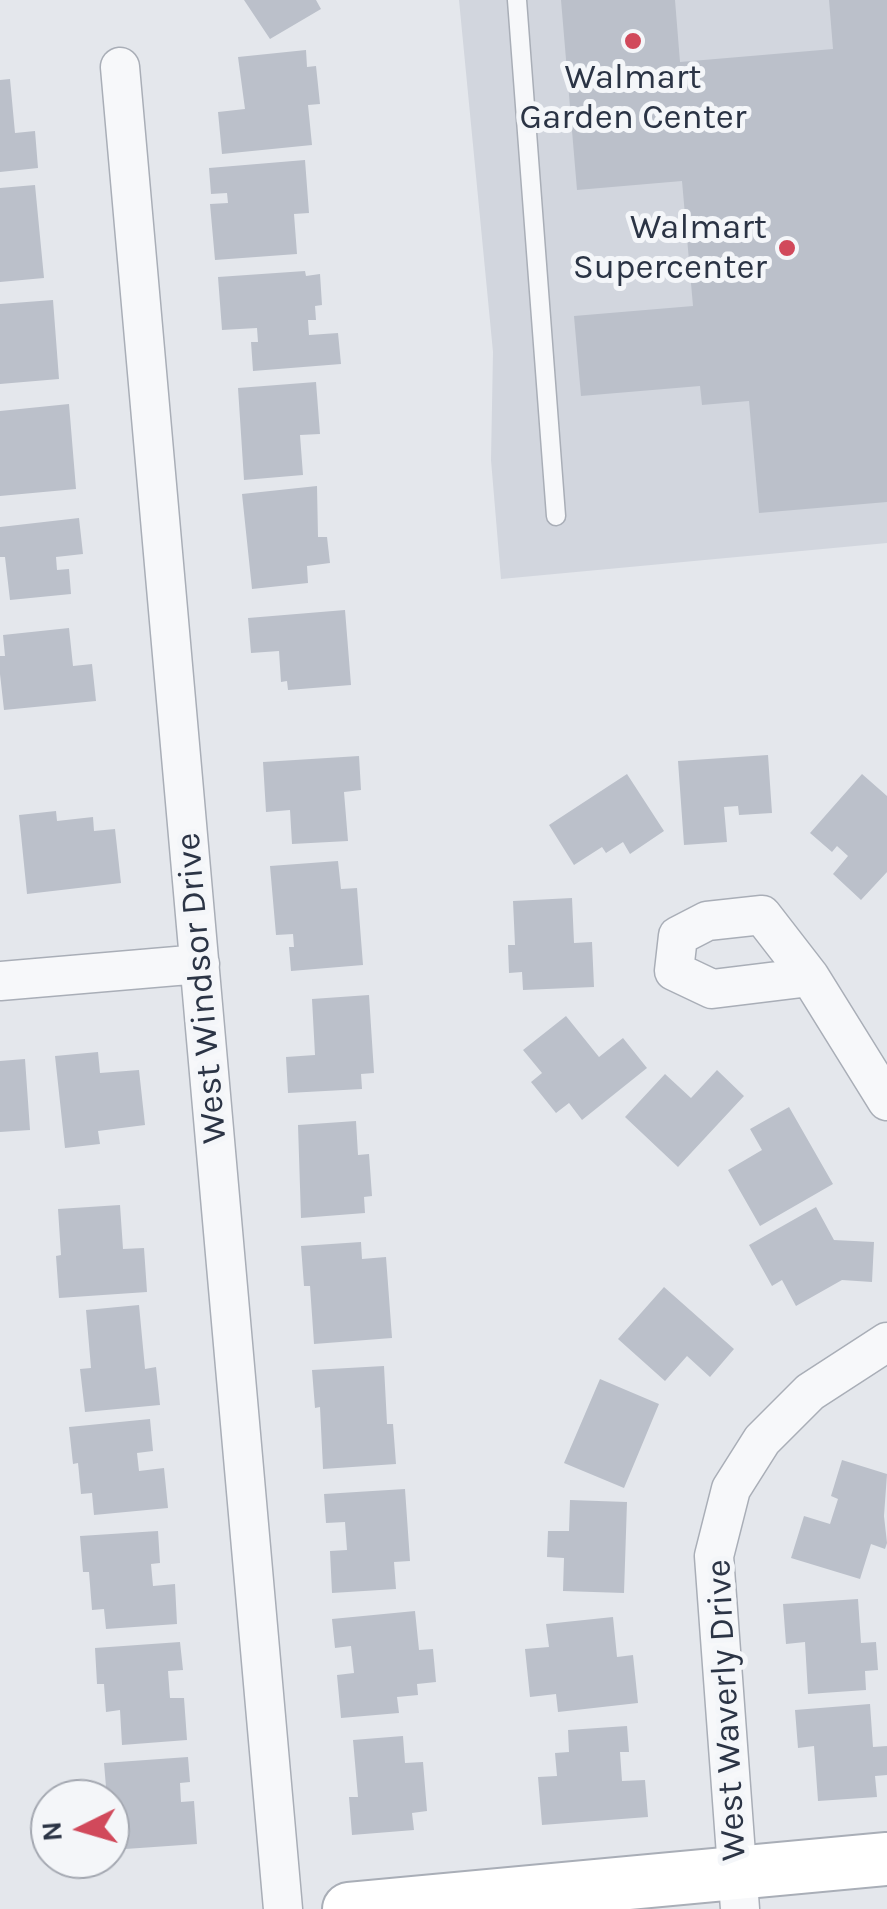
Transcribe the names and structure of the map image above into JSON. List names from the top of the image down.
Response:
{
  "streets": {
    "street": ["West Windsor Drive", "West Waverly Drive"]
  },
  "places": ["Walmart Garden Center", "Walmart Supercenter"],
  "north": "left"
}
